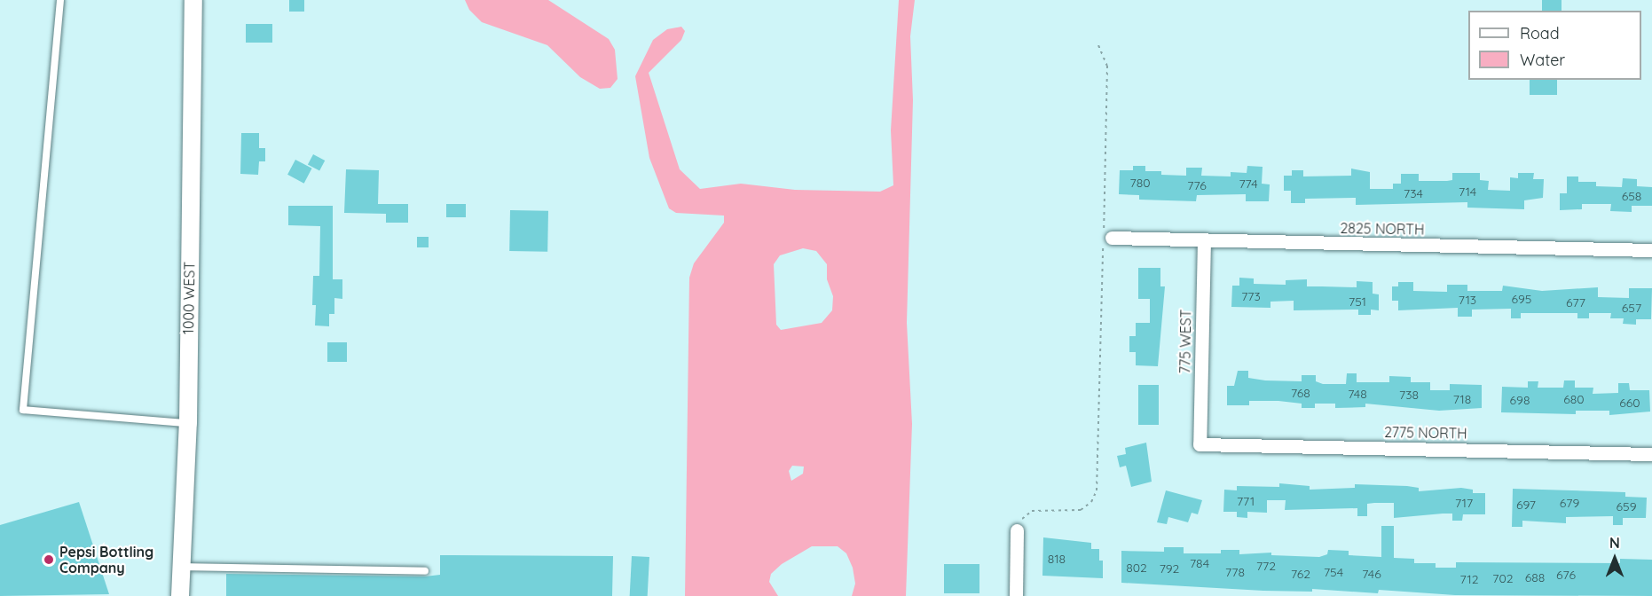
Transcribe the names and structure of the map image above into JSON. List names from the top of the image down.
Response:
{
  "streets": {
    "street": [
      "2825 NORTH",
      "1000 WEST",
      "775 WEST",
      "2775 NORTH"
    ]
  },
  "crossings": [
    ["2825 NORTH", "775 WEST"],
    ["775 WEST", "2775 NORTH"]
  ],
  "places": ["Pepsi Bottling Company"],
  "house_numbers": [
    "780",
    "774",
    "776",
    "714",
    "734",
    "658",
    "773",
    "695",
    "713",
    "751",
    "677",
    "657",
    "768",
    "748",
    "738",
    "718",
    "680",
    "698",
    "660",
    "771",
    "717",
    "679",
    "697",
    "659",
    "818",
    "784",
    "772",
    "802",
    "792",
    "778",
    "754",
    "762",
    "746",
    "676",
    "688",
    "702",
    "712"
  ],
  "legend": ["Road", "Water"],
  "north": "top"
}
